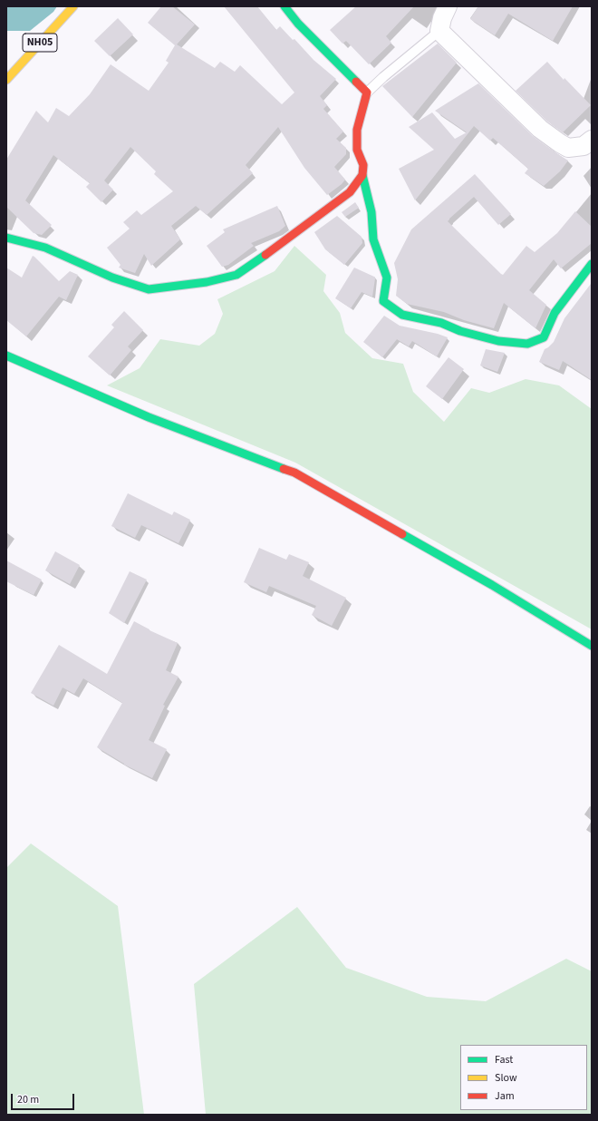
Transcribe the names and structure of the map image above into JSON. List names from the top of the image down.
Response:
{
  "streets": {
    "street": ["NH05"]
  },
  "legend": ["Fast", "Slow", "Jam"],
  "scale_bar": "20 m"
}
